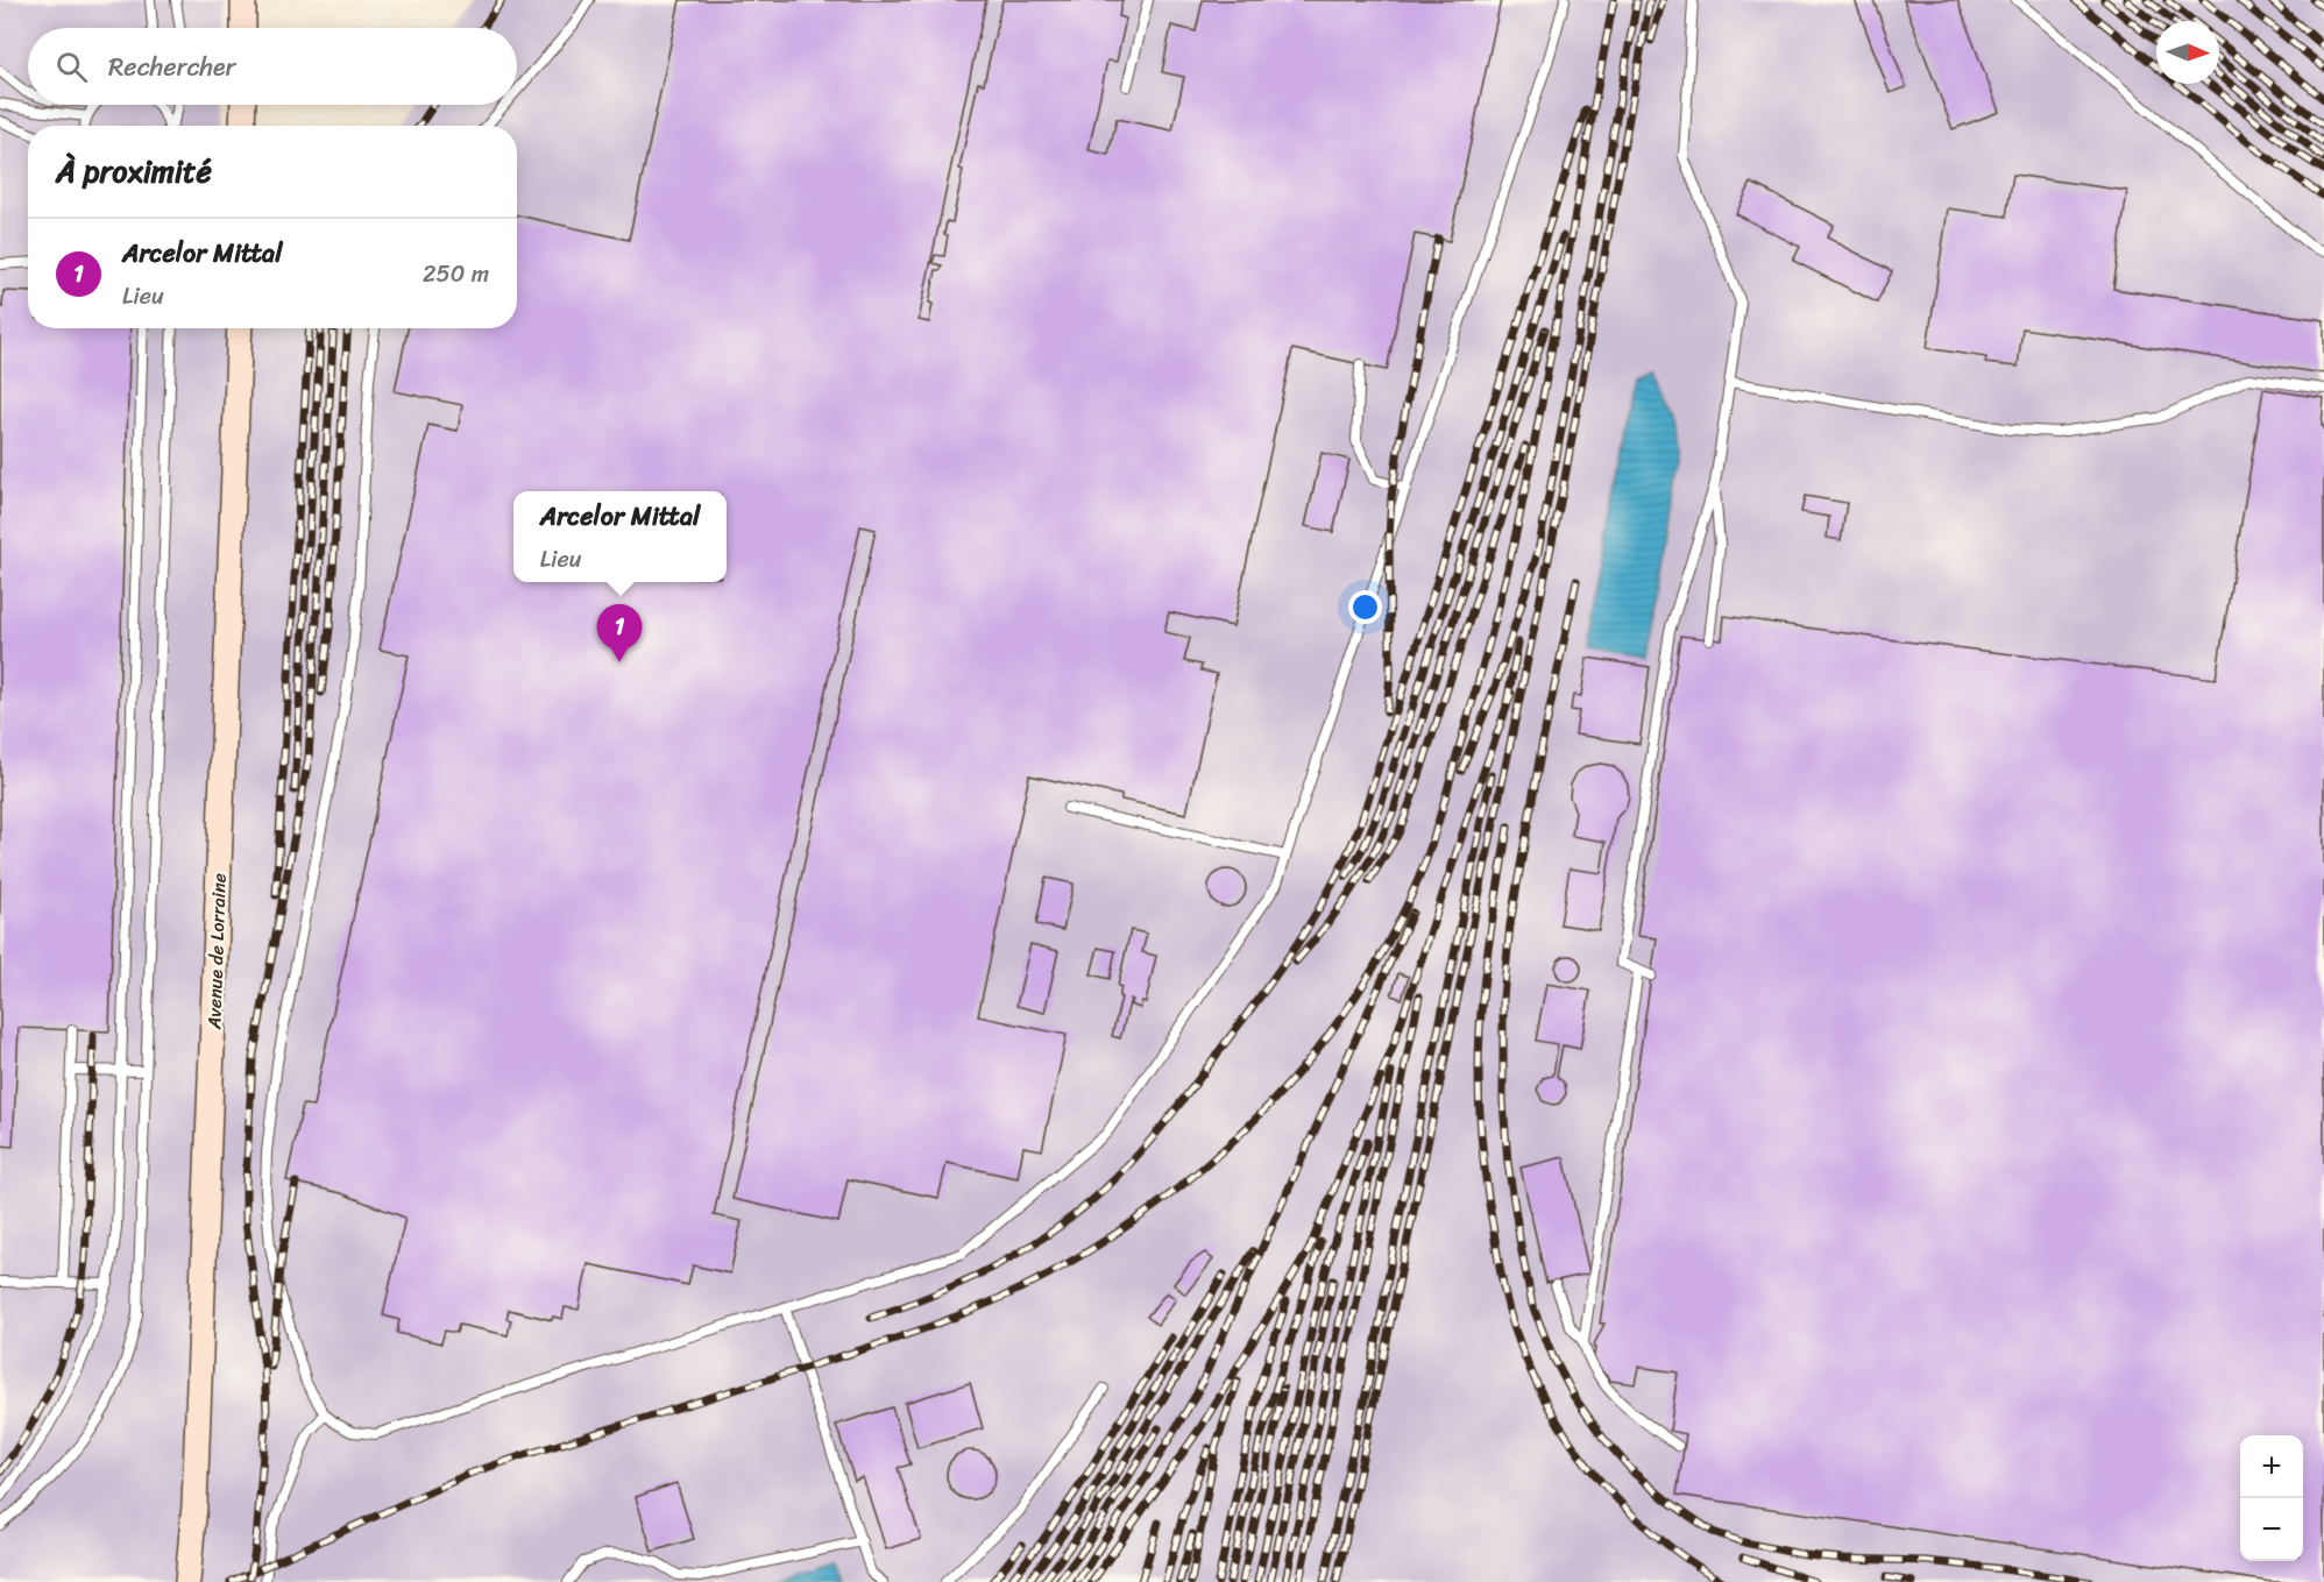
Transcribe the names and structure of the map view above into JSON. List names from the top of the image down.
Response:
{
  "streets": {
    "main road": ["Avenue de Lorraine"]
  },
  "north": "right",
  "page": {
    "search": "Rechercher",
    "heading": "À proximité",
    "list": [
      {
        "mark": "1",
        "name": "Arcelor Mittal",
        "note": "Lieu",
        "value": "250 m"
      }
    ],
    "popup": ["Arcelor Mittal", "Lieu"],
    "pins": "1",
    "map_buttons": ["+", "−"]
  }
}
